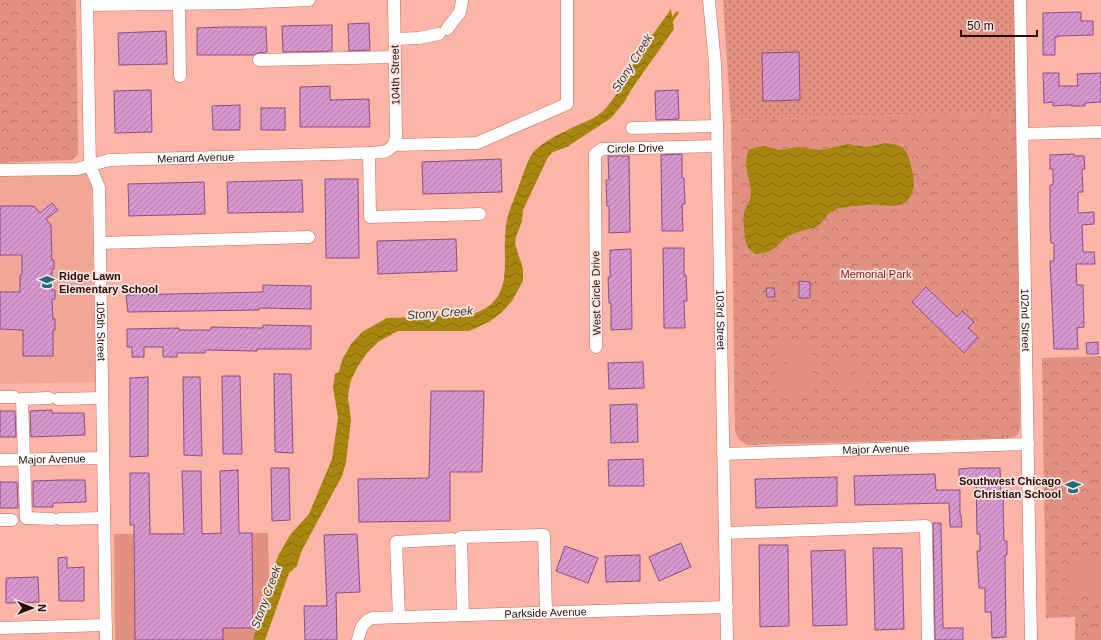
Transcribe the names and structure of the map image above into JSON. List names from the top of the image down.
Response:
{
  "streets": {
    "street": [
      "104th Street",
      "Circle Drive",
      "Menard Avenue",
      "West Circle Drive",
      "103rd Street",
      "102nd Street",
      "105th Street",
      "Major Avenue",
      "Parkside Avenue"
    ]
  },
  "crossings": [
    ["104th Street", "Menard Avenue"],
    ["Circle Drive", "West Circle Drive"],
    ["Circle Drive", "103rd Street"],
    ["Menard Avenue", "105th Street"],
    ["103rd Street", "Major Avenue"],
    ["103rd Street", "Parkside Avenue"],
    ["102nd Street", "Major Avenue"],
    ["105th Street", "Major Avenue"]
  ],
  "water": ["Stony Creek"],
  "parks": ["Memorial Park"],
  "places": {
    "school or university": ["Ridge Lawn Elementary School", "Southwest Chicago Christian School"]
  },
  "scale_bar": "50 m",
  "north": "right"
}
